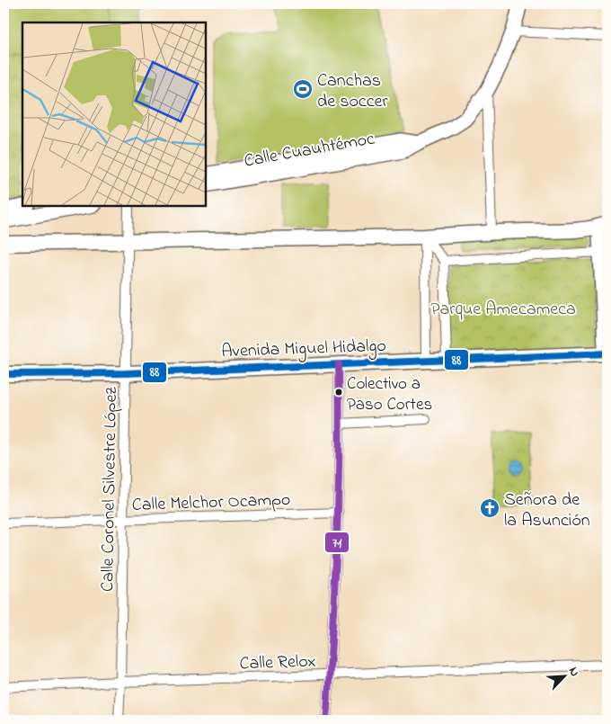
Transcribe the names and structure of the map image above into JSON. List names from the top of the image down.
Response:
{
  "streets": {
    "main road": ["Calle Cuauhtémoc", "Avenida Miguel Hidalgo"],
    "street": ["Calle Coronel Silvestre López", "Calle Melchor Ocampo", "Calle Relox"]
  },
  "crossings": [
    ["Avenida Miguel Hidalgo", "Calle Coronel Silvestre López"],
    ["Calle Coronel Silvestre López", "Calle Melchor Ocampo"],
    ["Calle Coronel Silvestre López", "Calle Relox"]
  ],
  "parks": ["Parque Amecameca"],
  "places": {
    "sports": ["Canchas de soccer"],
    "other": ["Colectivo a Paso Cortes"],
    "church": ["Señora de la Asunción"]
  },
  "lines": ["transit line 88", "transit line 71"],
  "north": "top right"
}
